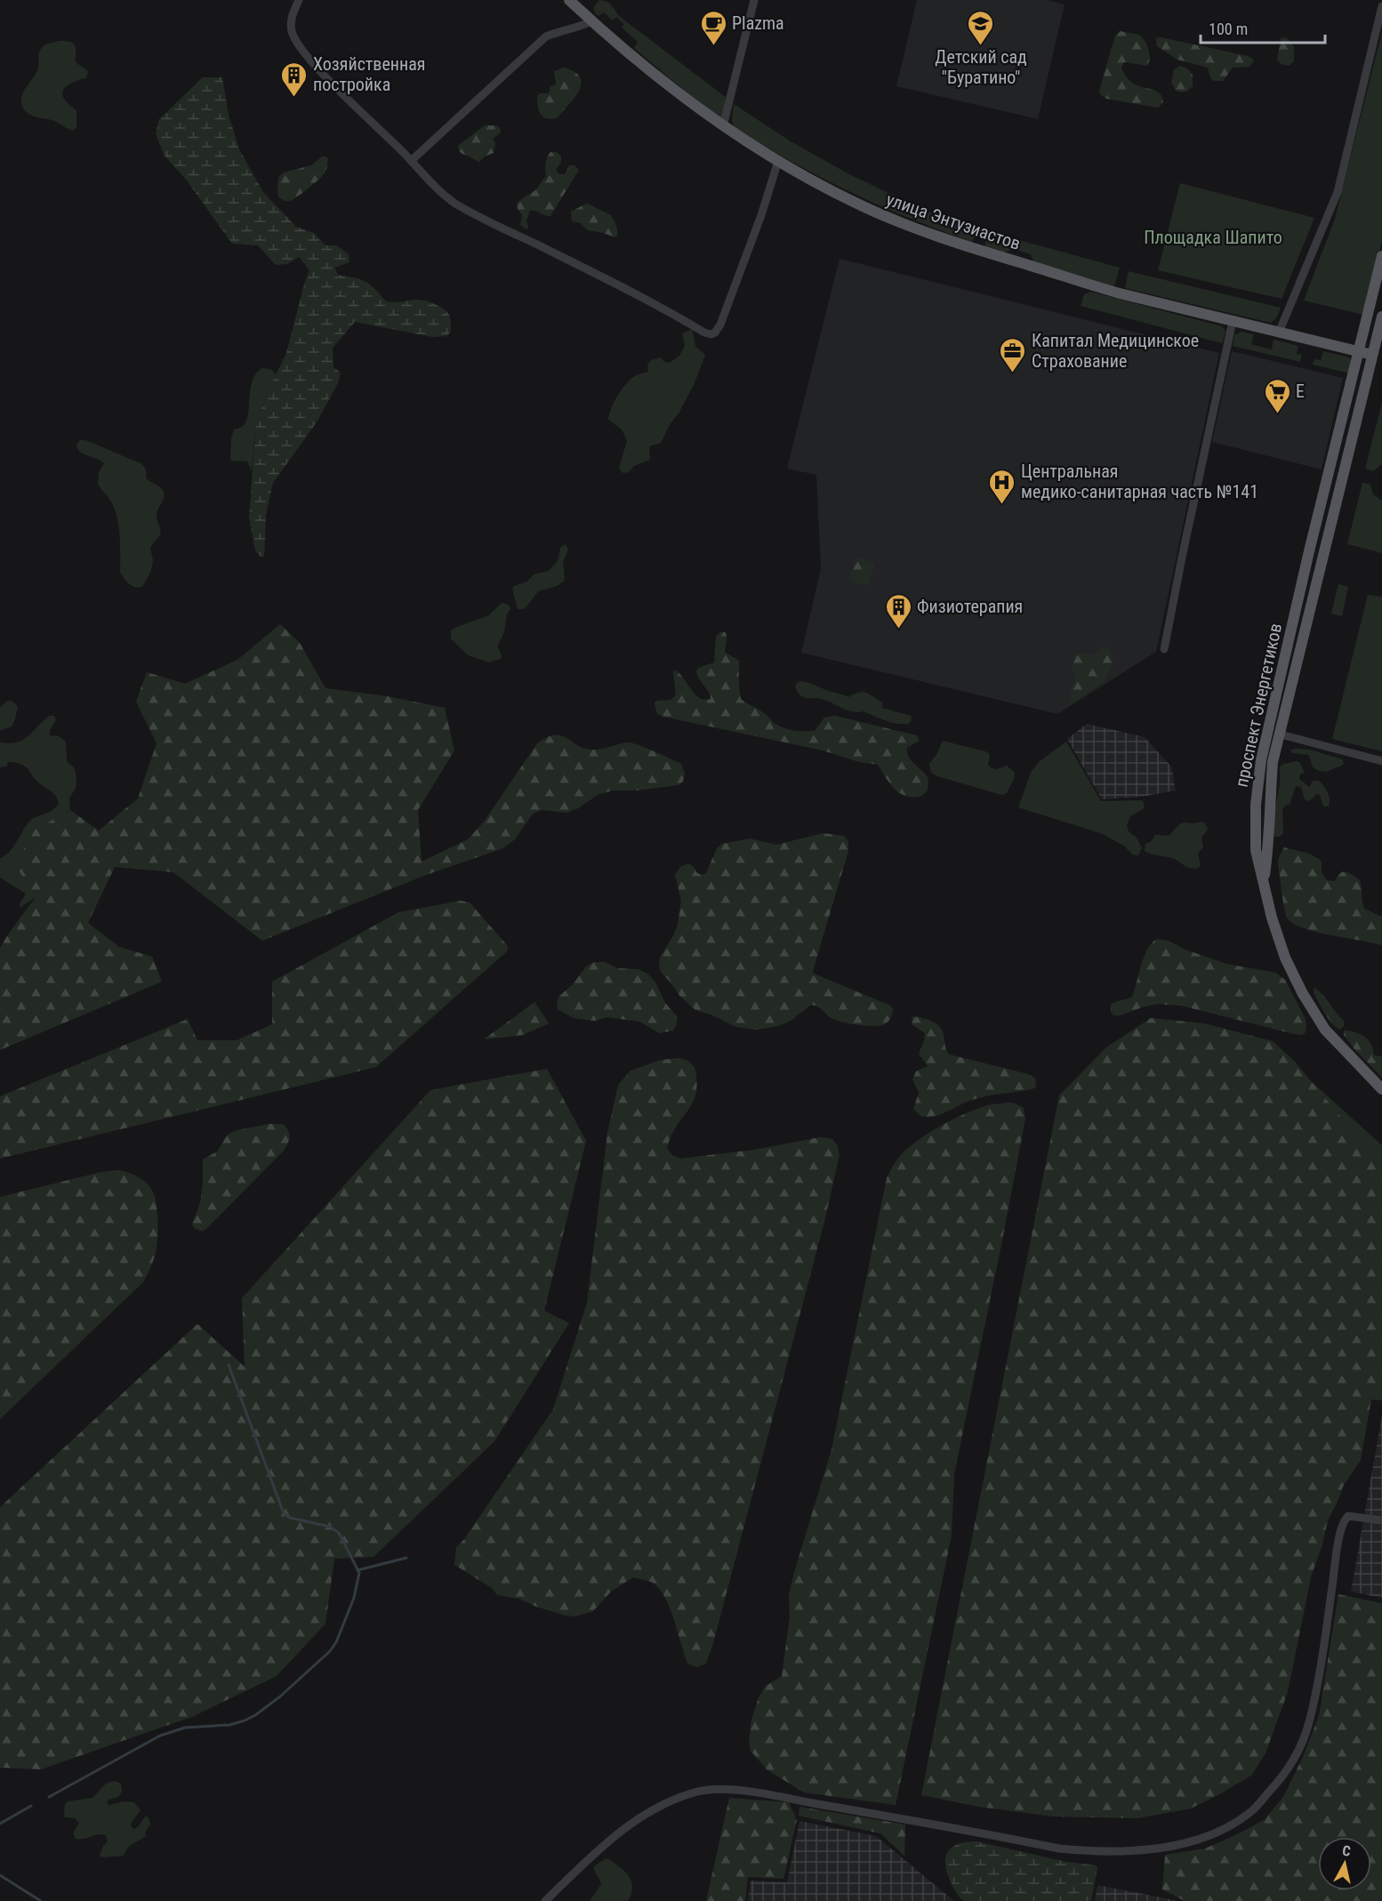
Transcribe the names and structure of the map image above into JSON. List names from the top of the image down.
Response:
{
  "streets": {
    "main road": ["улица Энтузиастов", "проспект Энергетиков"]
  },
  "crossings": [
    ["улица Энтузиастов", "проспект Энергетиков"]
  ],
  "parks": ["Площадка Шапито"],
  "places": {
    "cafe": ["Plazma"],
    "school or university": ["Детский сад \"Буратино\""],
    "building": ["Хозяйственная постройка", "Физиотерапия"],
    "office": ["Капитал Медицинское Страхование"],
    "supermarket": ["Е"],
    "hospital": ["Центральная медико-санитарная часть №141"]
  },
  "scale_bar": "100 m",
  "north": "top"
}
